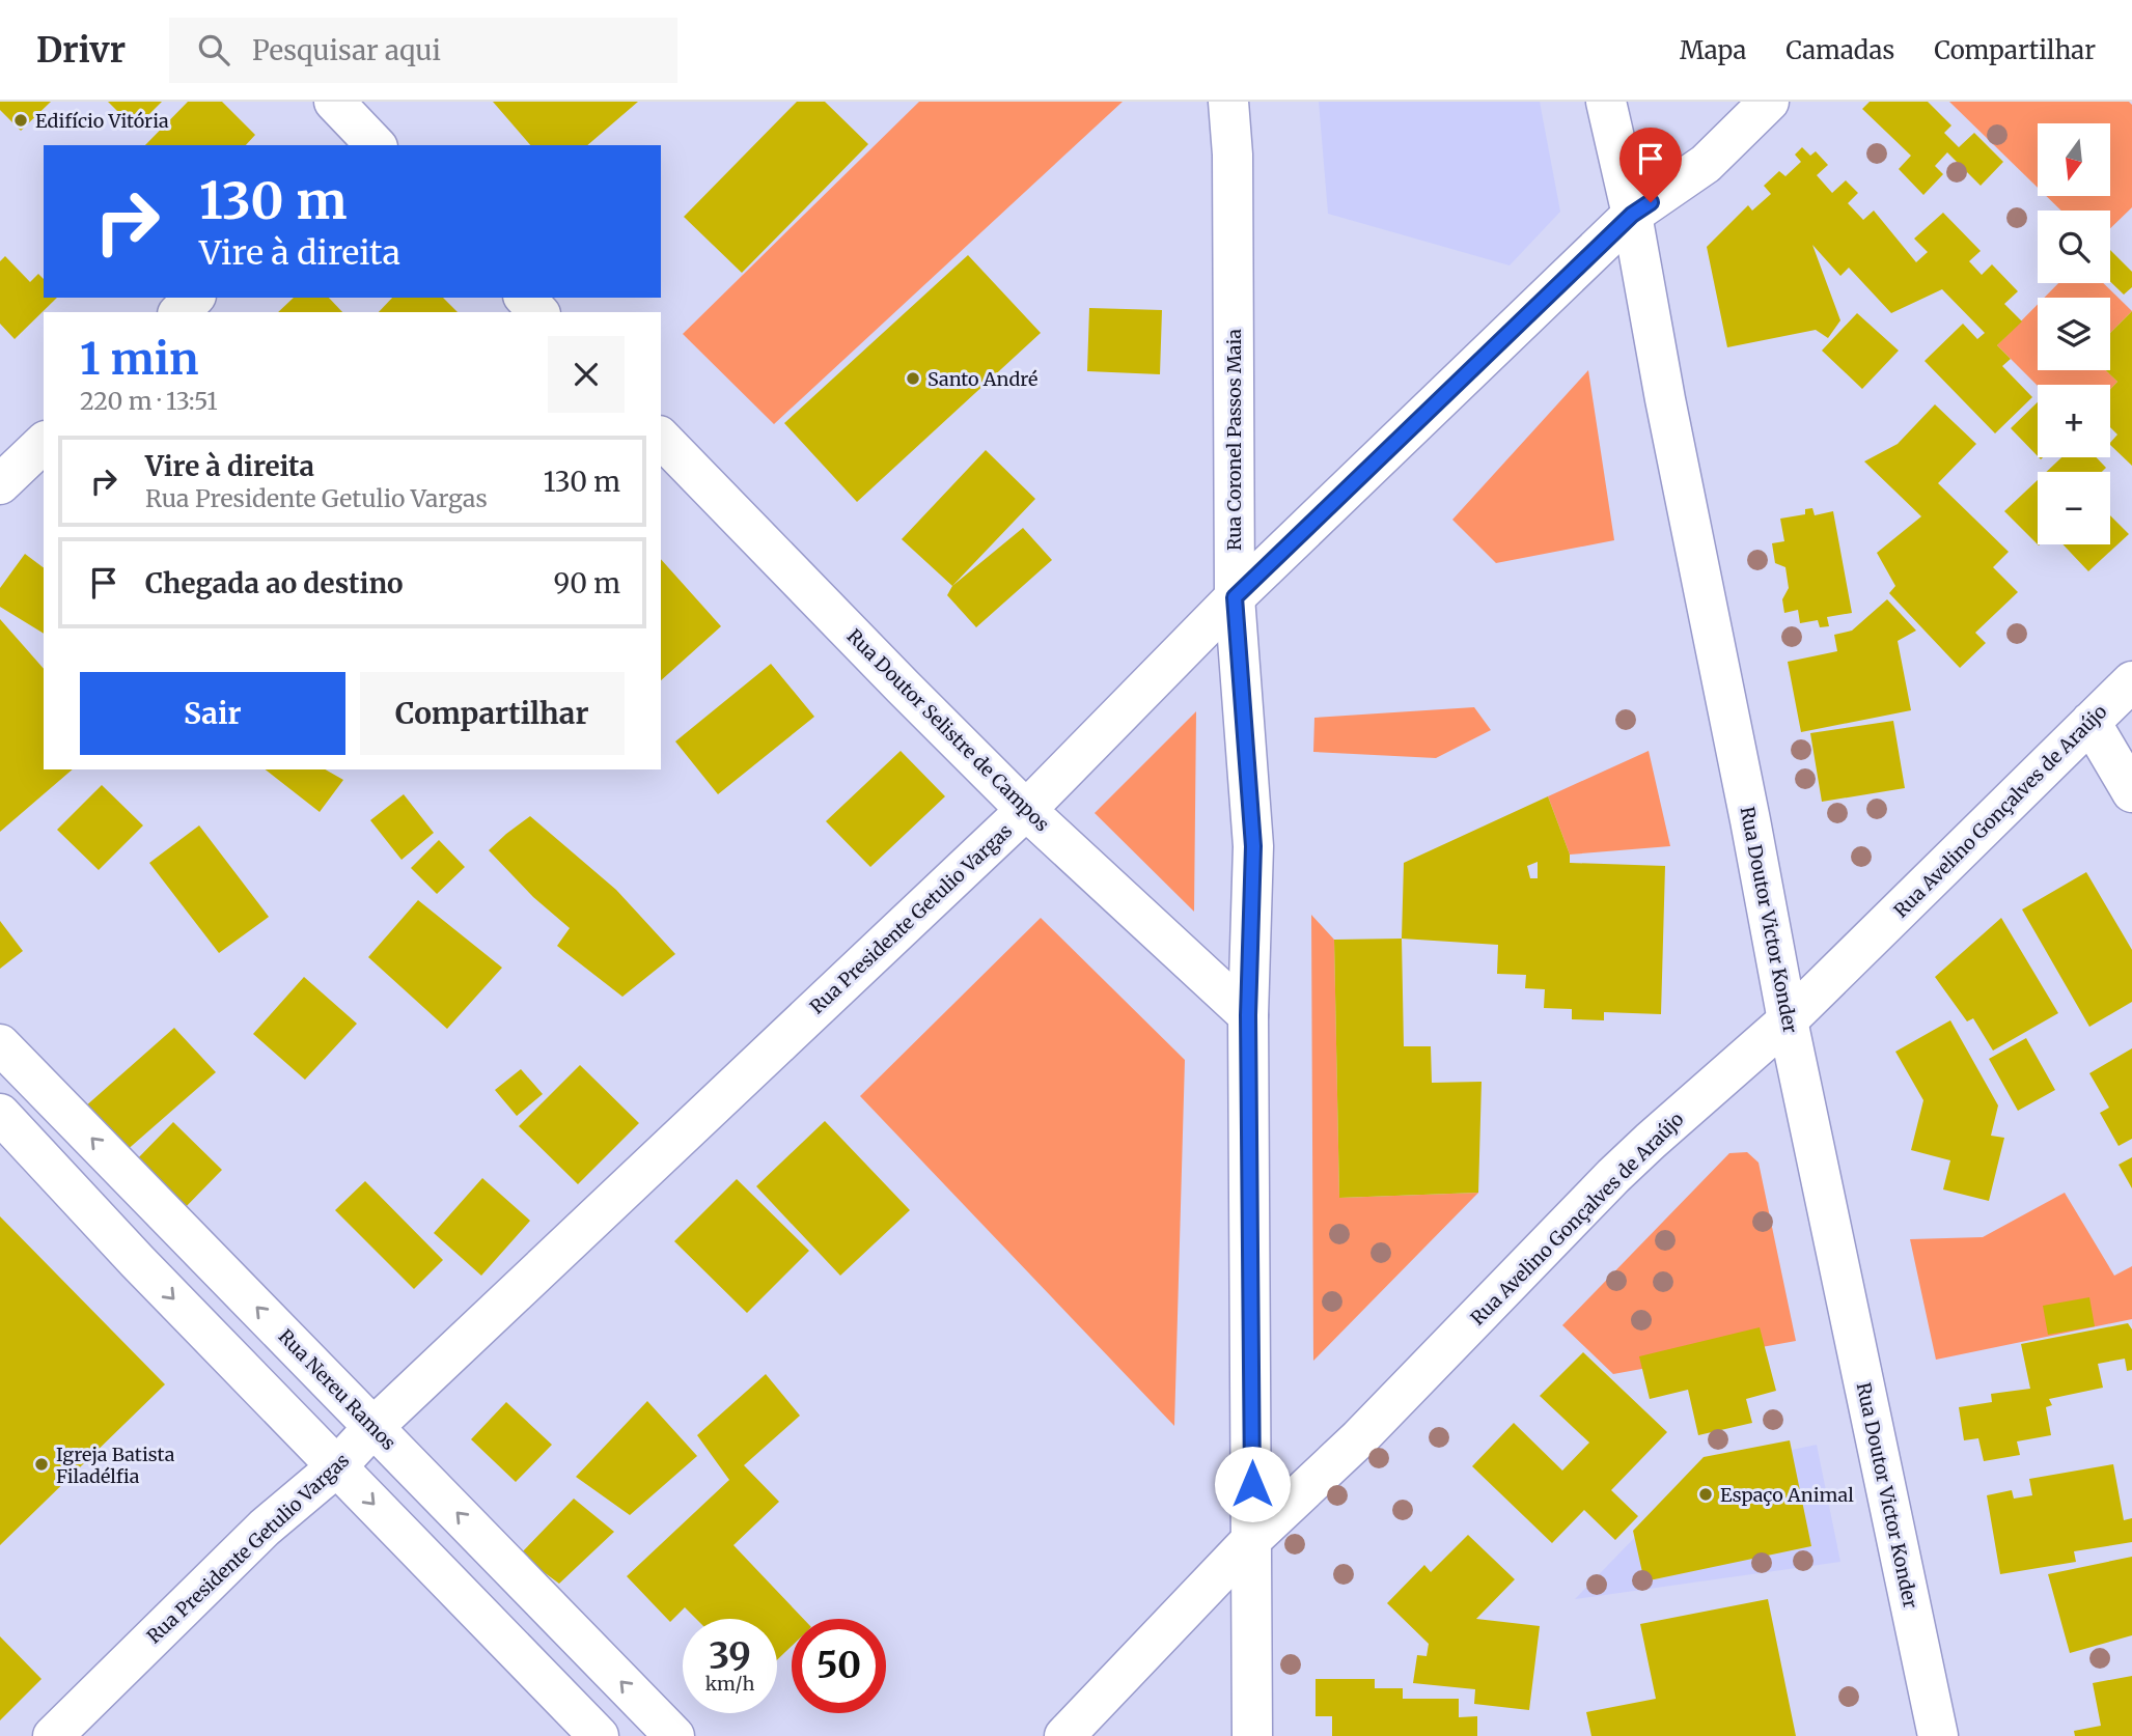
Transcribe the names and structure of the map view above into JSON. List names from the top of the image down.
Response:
{
  "streets": {
    "street": [
      "Rua Coronel Passos Maia",
      "Rua Doutor Selistre de Campos",
      "Rua Avelino Gonçalves de Araújo",
      "Rua Presidente Getulio Vargas",
      "Rua Doutor Victor Konder",
      "Rua Nereu Ramos"
    ]
  },
  "crossings": [
    ["Rua Coronel Passos Maia", "Rua Doutor Selistre de Campos"],
    ["Rua Coronel Passos Maia", "Rua Avelino Gonçalves de Araújo"],
    ["Rua Coronel Passos Maia", "Rua Presidente Getulio Vargas"],
    ["Rua Doutor Selistre de Campos", "Rua Presidente Getulio Vargas"],
    ["Rua Avelino Gonçalves de Araújo", "Rua Doutor Victor Konder"],
    ["Rua Presidente Getulio Vargas", "Rua Doutor Victor Konder"],
    ["Rua Presidente Getulio Vargas", "Rua Nereu Ramos"]
  ],
  "places": [
    "Edifício Vitória",
    "Santo André",
    "Igreja Batista Filadélfia",
    "Espaço Animal"
  ],
  "north": "bottom",
  "page": {
    "header": "Drivr",
    "search": "Pesquisar aqui",
    "nav": ["Mapa", "Camadas", "Compartilhar"],
    "map_buttons": ["+", "−"],
    "turn": ["130 m", "Vire à direita"],
    "heading": ["1 min", "220 m · 13:51"],
    "list": [
      {
        "name": "Vire à direita",
        "note": "Rua Presidente Getulio Vargas",
        "value": "130 m"
      },
      {
        "name": "Chegada ao destino",
        "value": "90 m"
      }
    ],
    "buttons": ["Sair", "Compartilhar"],
    "speed": "39 km/h",
    "limit": "50"
  }
}
